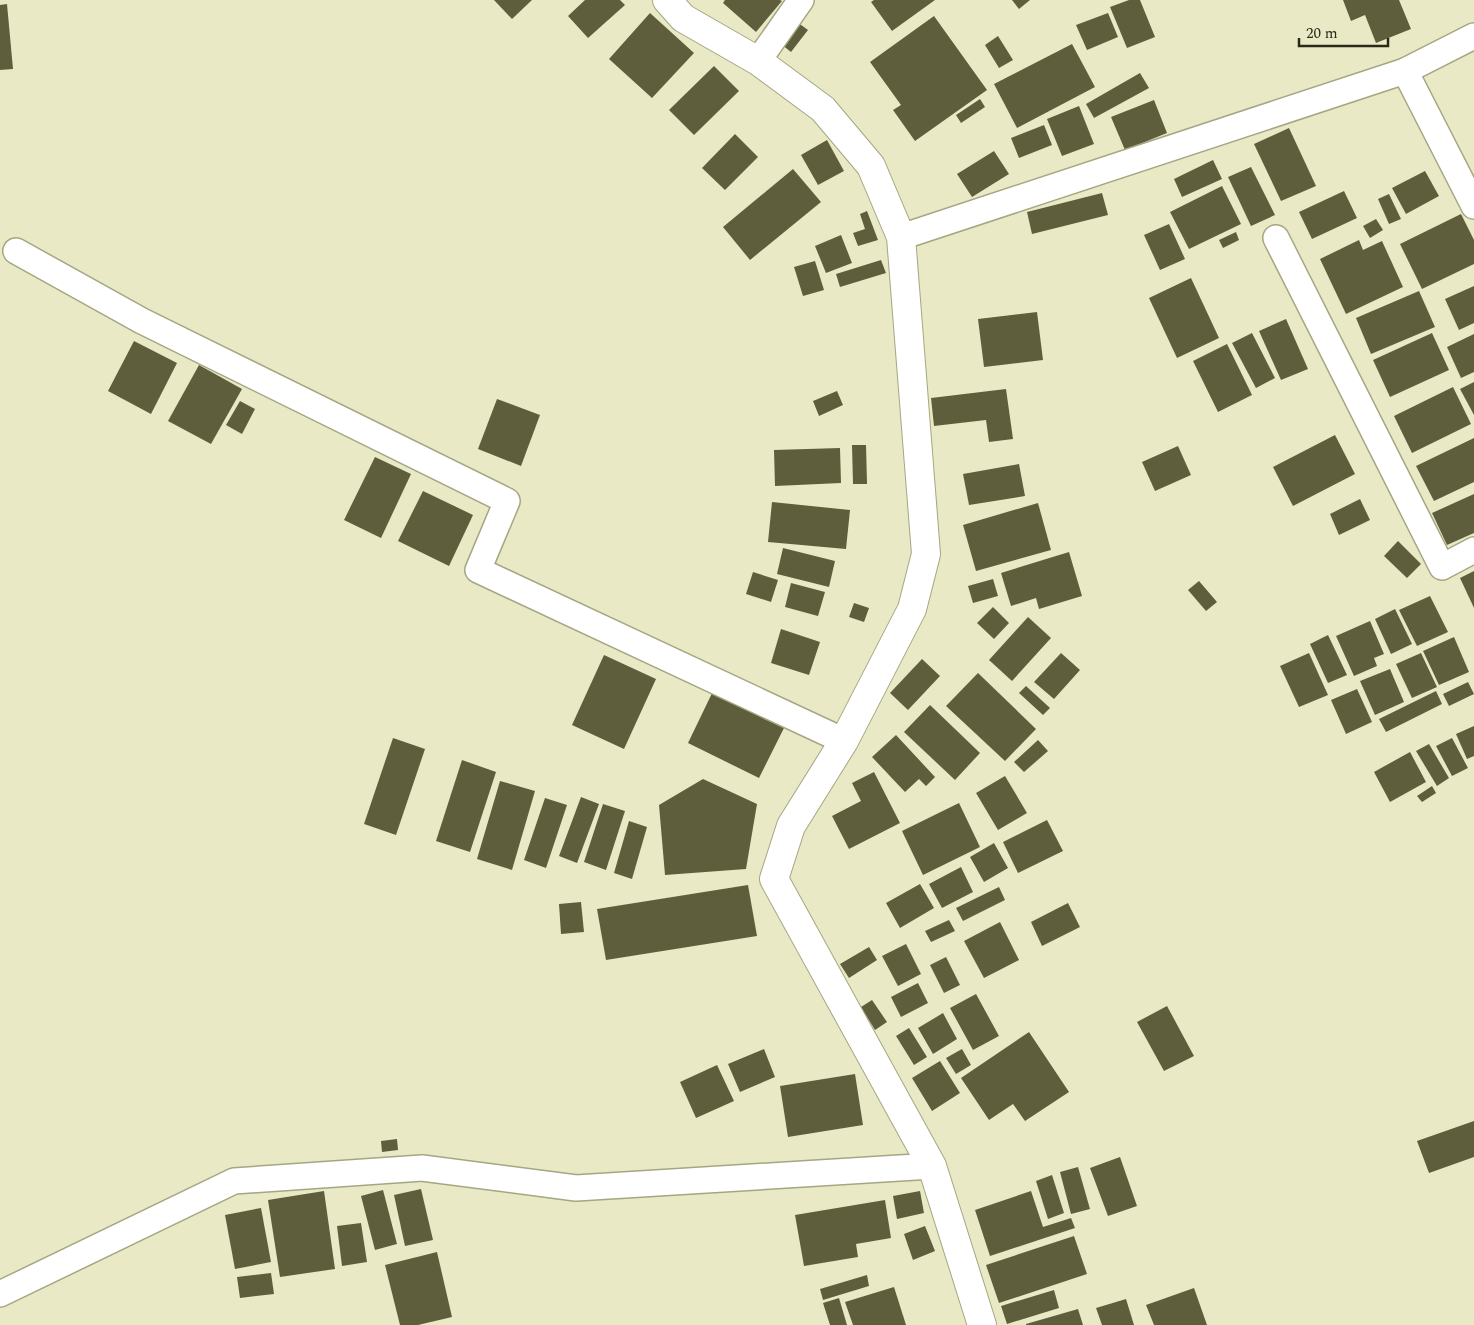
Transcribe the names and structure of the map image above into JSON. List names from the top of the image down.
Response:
{
  "scale_bar": "20 m"
}
